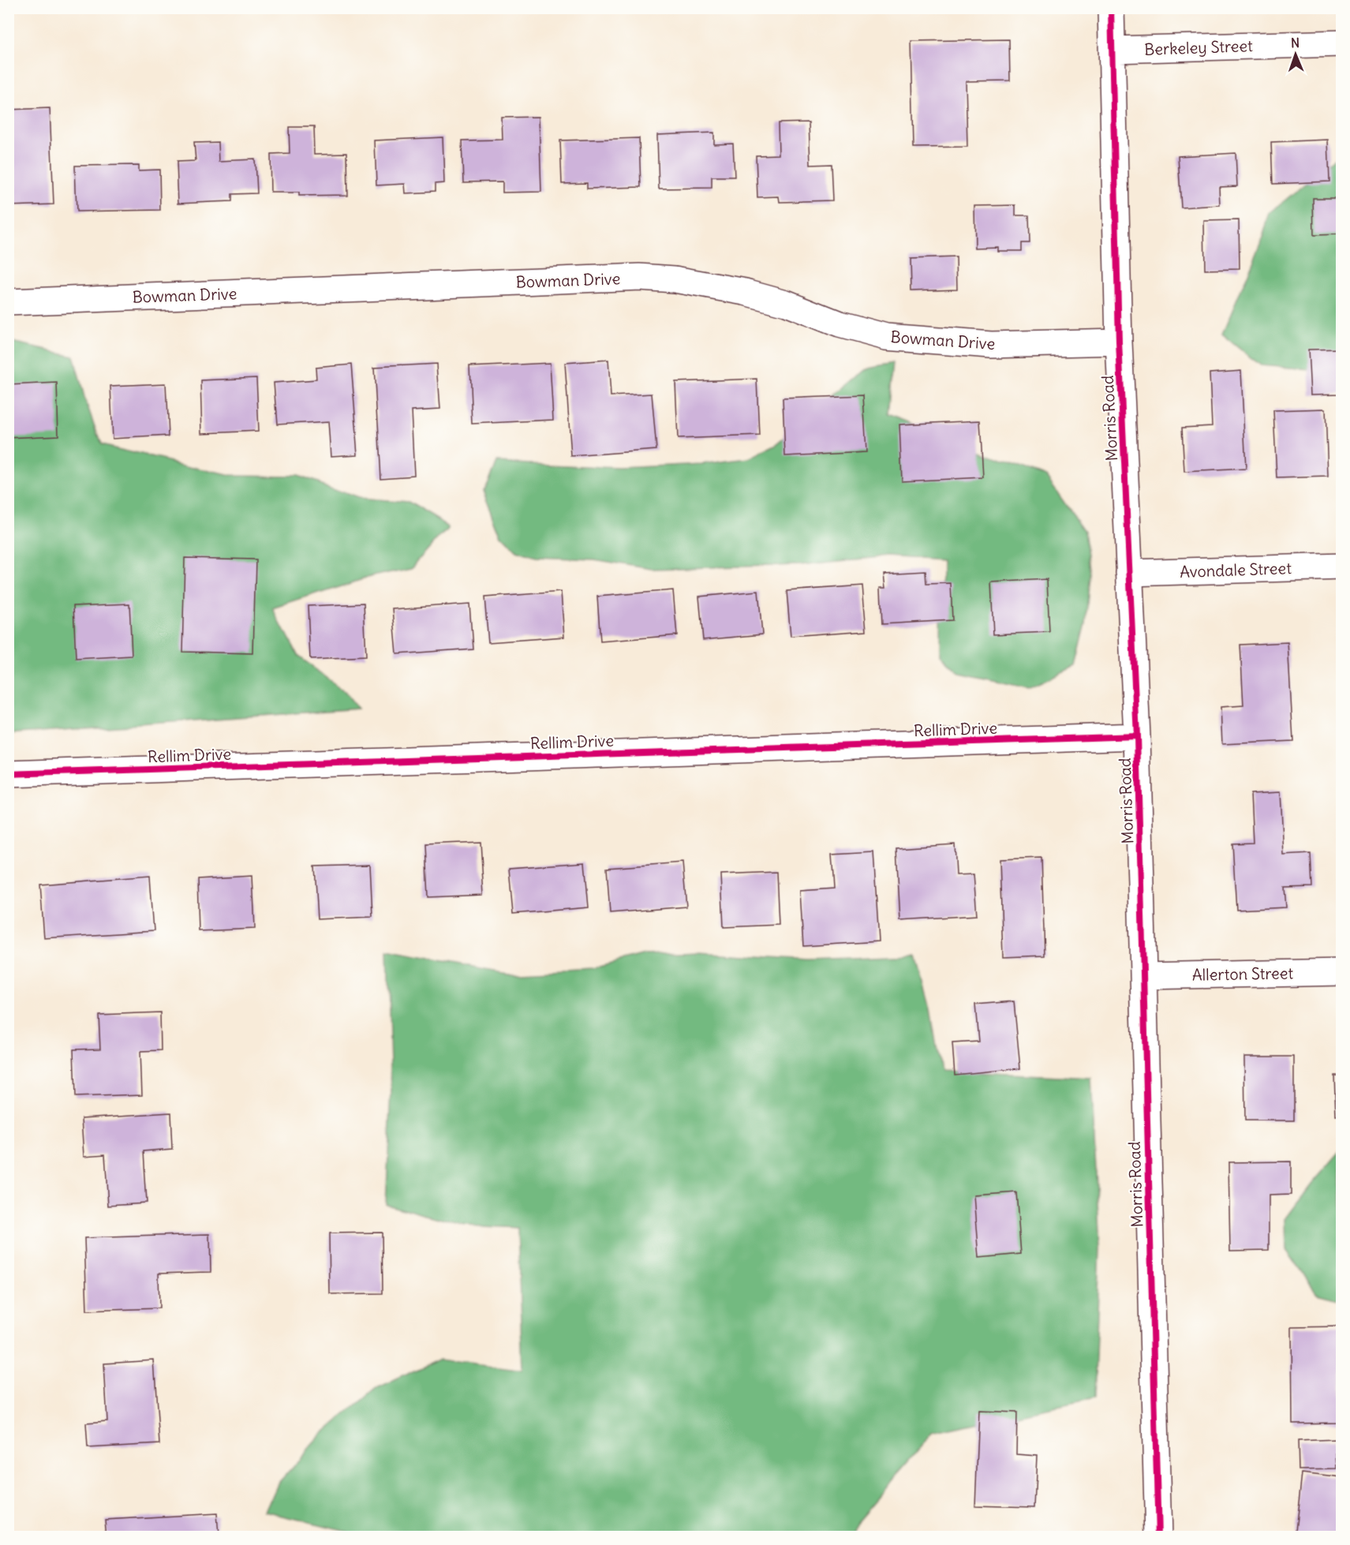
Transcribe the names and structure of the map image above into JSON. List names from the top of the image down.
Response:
{
  "streets": {
    "street": [
      "Berkeley Street",
      "Bowman Drive",
      "Morris Road",
      "Avondale Street",
      "Rellim Drive",
      "Allerton Street"
    ]
  },
  "crossings": [
    ["Berkeley Street", "Morris Road"],
    ["Bowman Drive", "Morris Road"],
    ["Morris Road", "Avondale Street"],
    ["Morris Road", "Rellim Drive"],
    ["Morris Road", "Allerton Street"]
  ],
  "north": "top"
}
